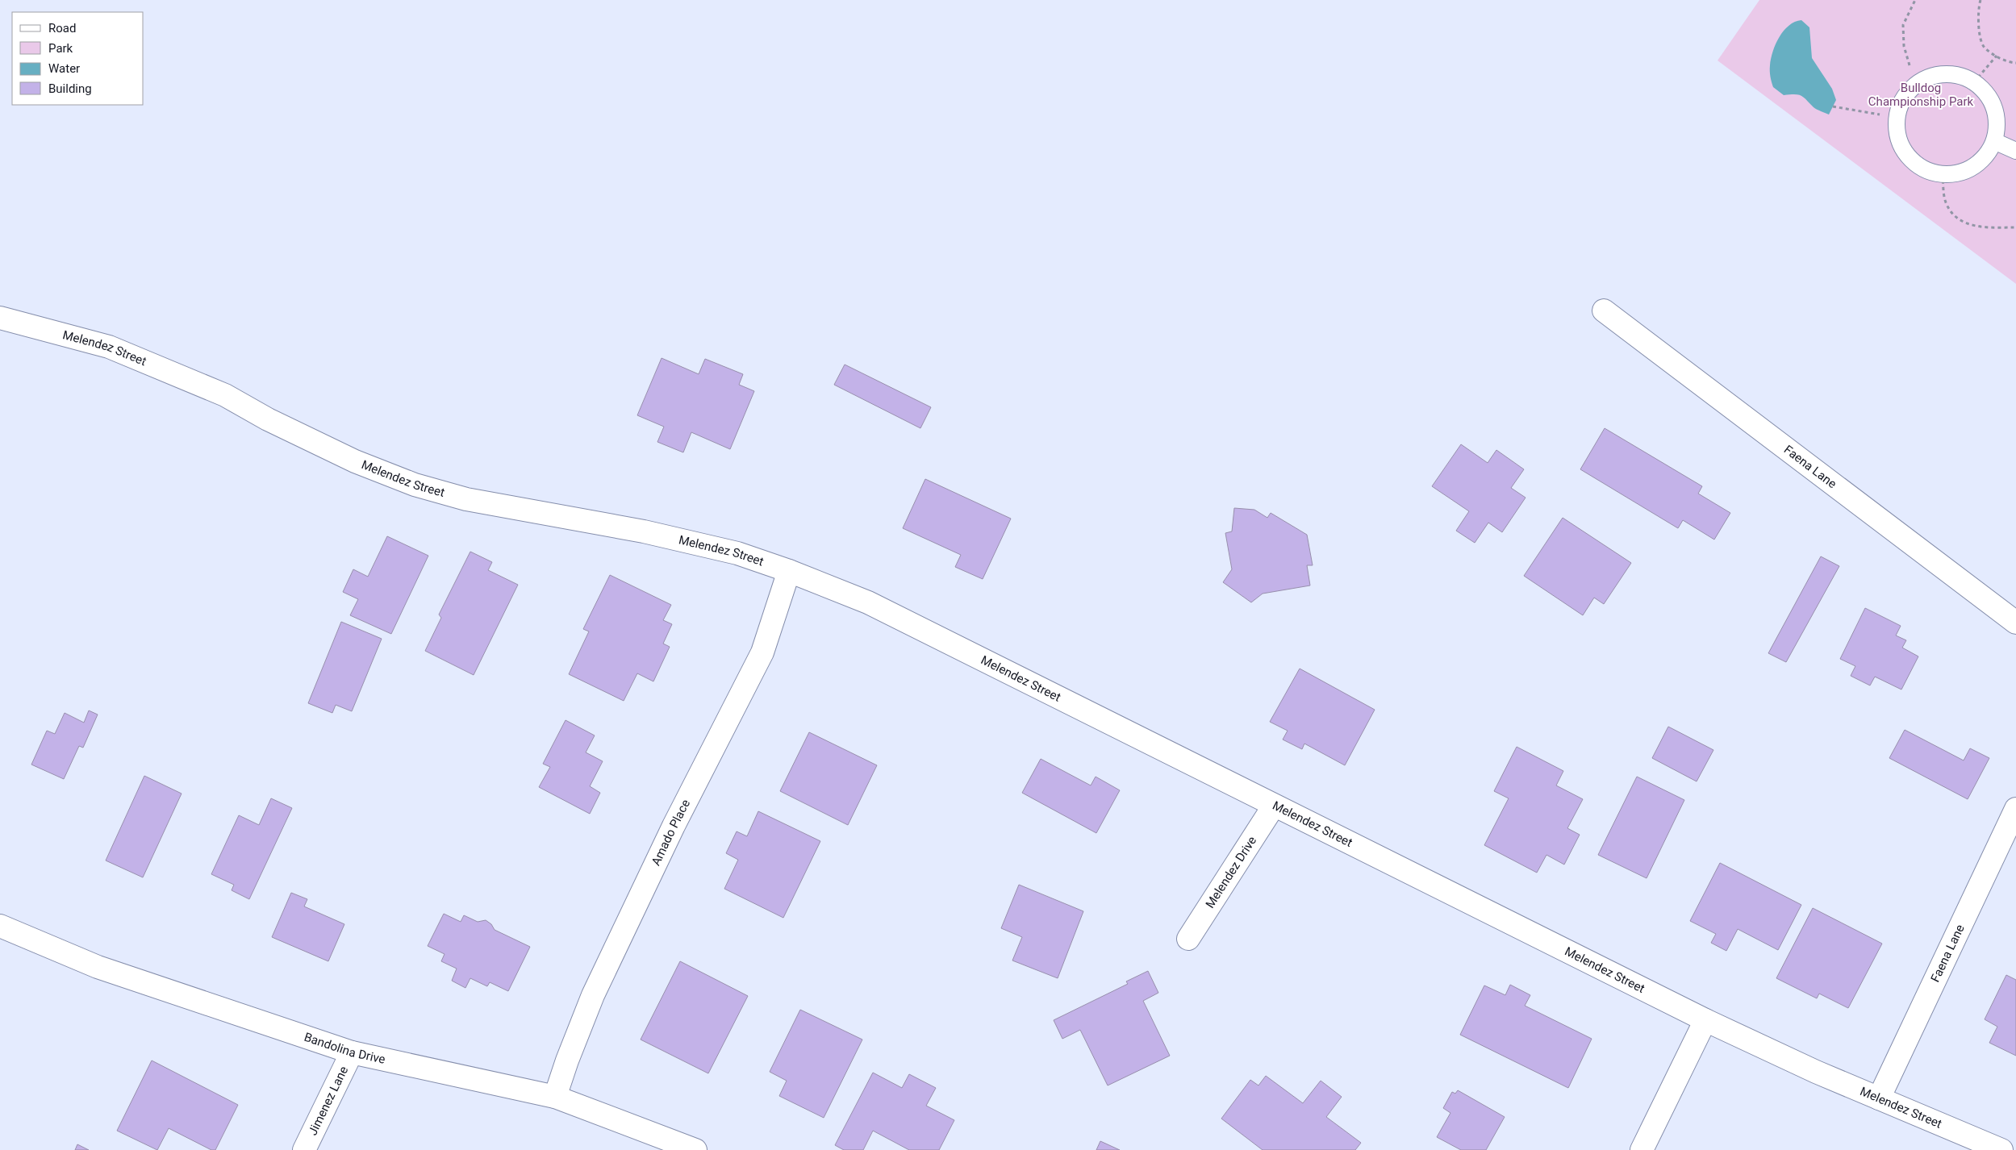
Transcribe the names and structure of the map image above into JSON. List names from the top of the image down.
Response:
{
  "streets": {
    "street": [
      "Melendez Street",
      "Faena Lane",
      "Amado Place",
      "Melendez Drive",
      "Bandolina Drive",
      "Jimenez Lane"
    ]
  },
  "crossings": [
    ["Melendez Street", "Faena Lane"],
    ["Melendez Street", "Amado Place"],
    ["Melendez Street", "Melendez Drive"],
    ["Amado Place", "Bandolina Drive"],
    ["Bandolina Drive", "Jimenez Lane"]
  ],
  "parks": ["Bulldog Championship Park"],
  "legend": [
    "Road",
    "Park",
    "Water",
    "Building"
  ]
}
